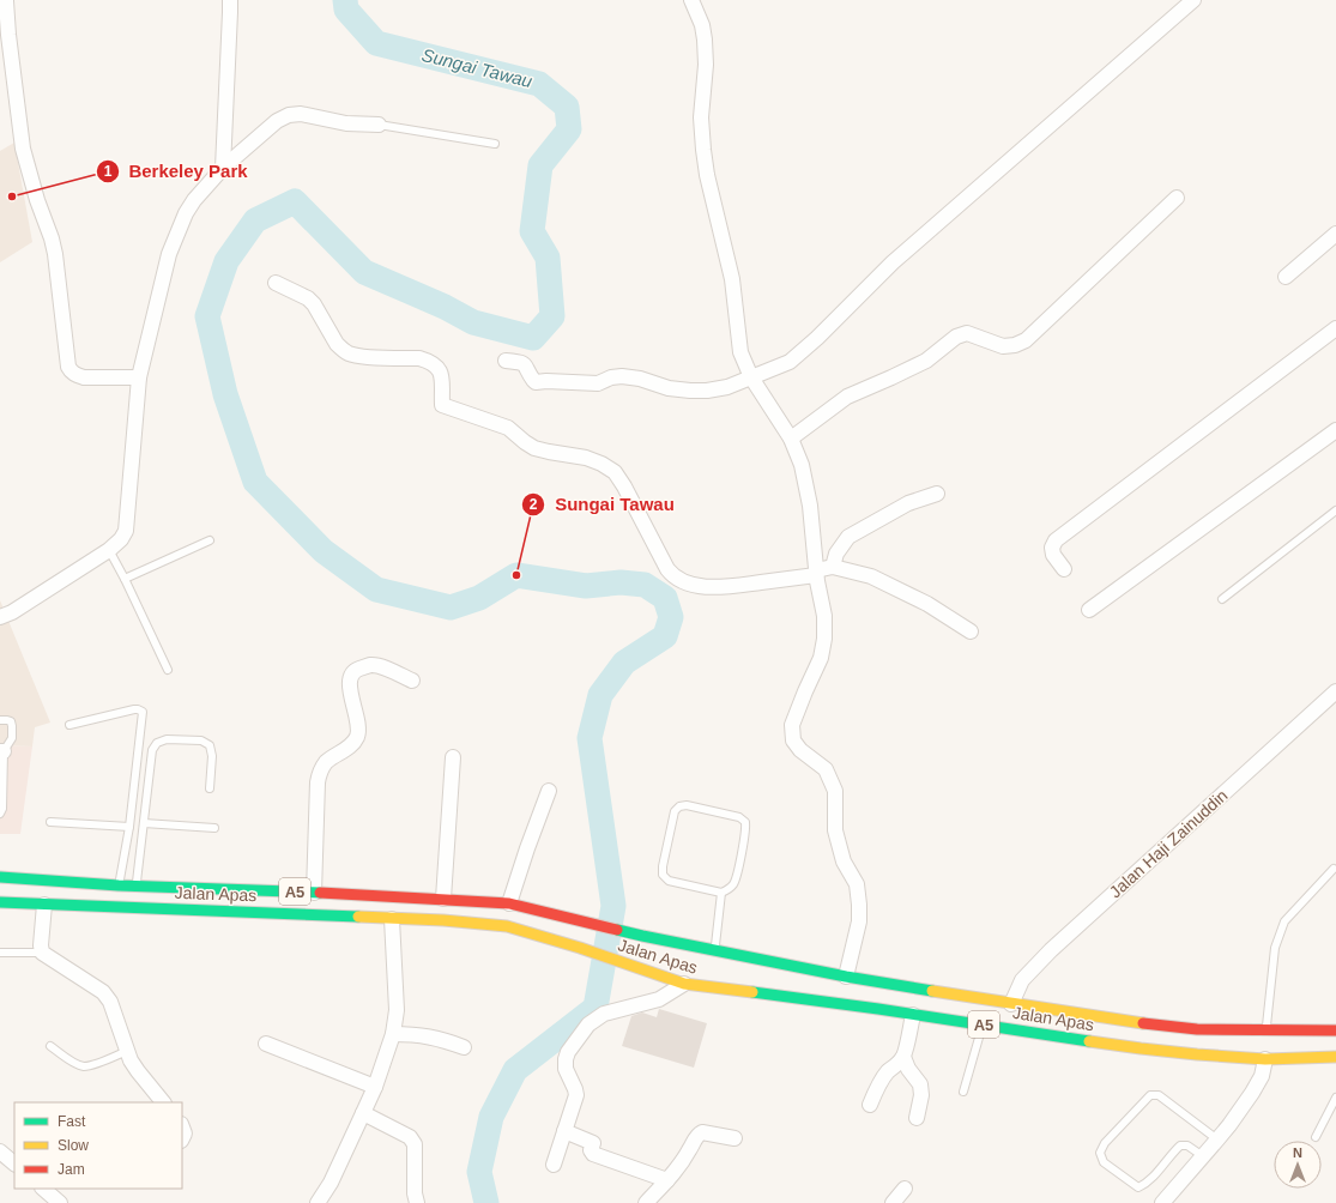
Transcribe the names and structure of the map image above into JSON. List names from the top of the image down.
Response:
{
  "streets": {
    "highway": ["A5", "Jalan Apas"],
    "street": ["Jalan Haji Zainuddin"]
  },
  "crossings": [
    ["Jalan Haji Zainuddin", "Jalan Apas"]
  ],
  "water": ["Sungai Tawau"],
  "places": ["Berkeley Park", "Sungai Tawau"],
  "legend": ["Fast", "Slow", "Jam"],
  "north": "top"
}
